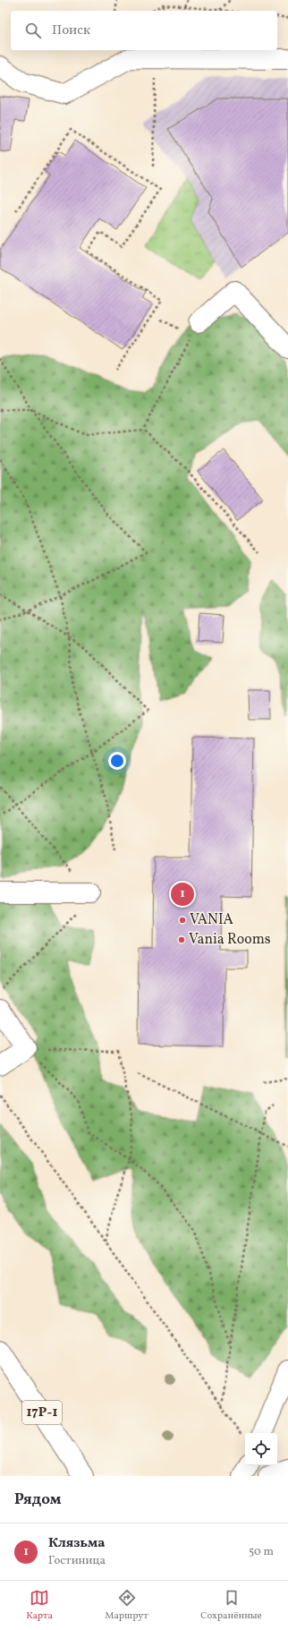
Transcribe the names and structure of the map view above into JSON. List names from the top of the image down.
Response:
{
  "streets": {
    "street": ["17Р-1"]
  },
  "places": ["VANIA", "Vania Rooms"],
  "page": {
    "search": "Поиск",
    "pins": "1",
    "heading": "Рядом",
    "list": [
      {
        "mark": "1",
        "name": "Клязьма",
        "note": "Гостиница",
        "value": "50 m"
      }
    ],
    "nav": ["Карта", "Маршрут", "Сохранённые"]
  }
}
